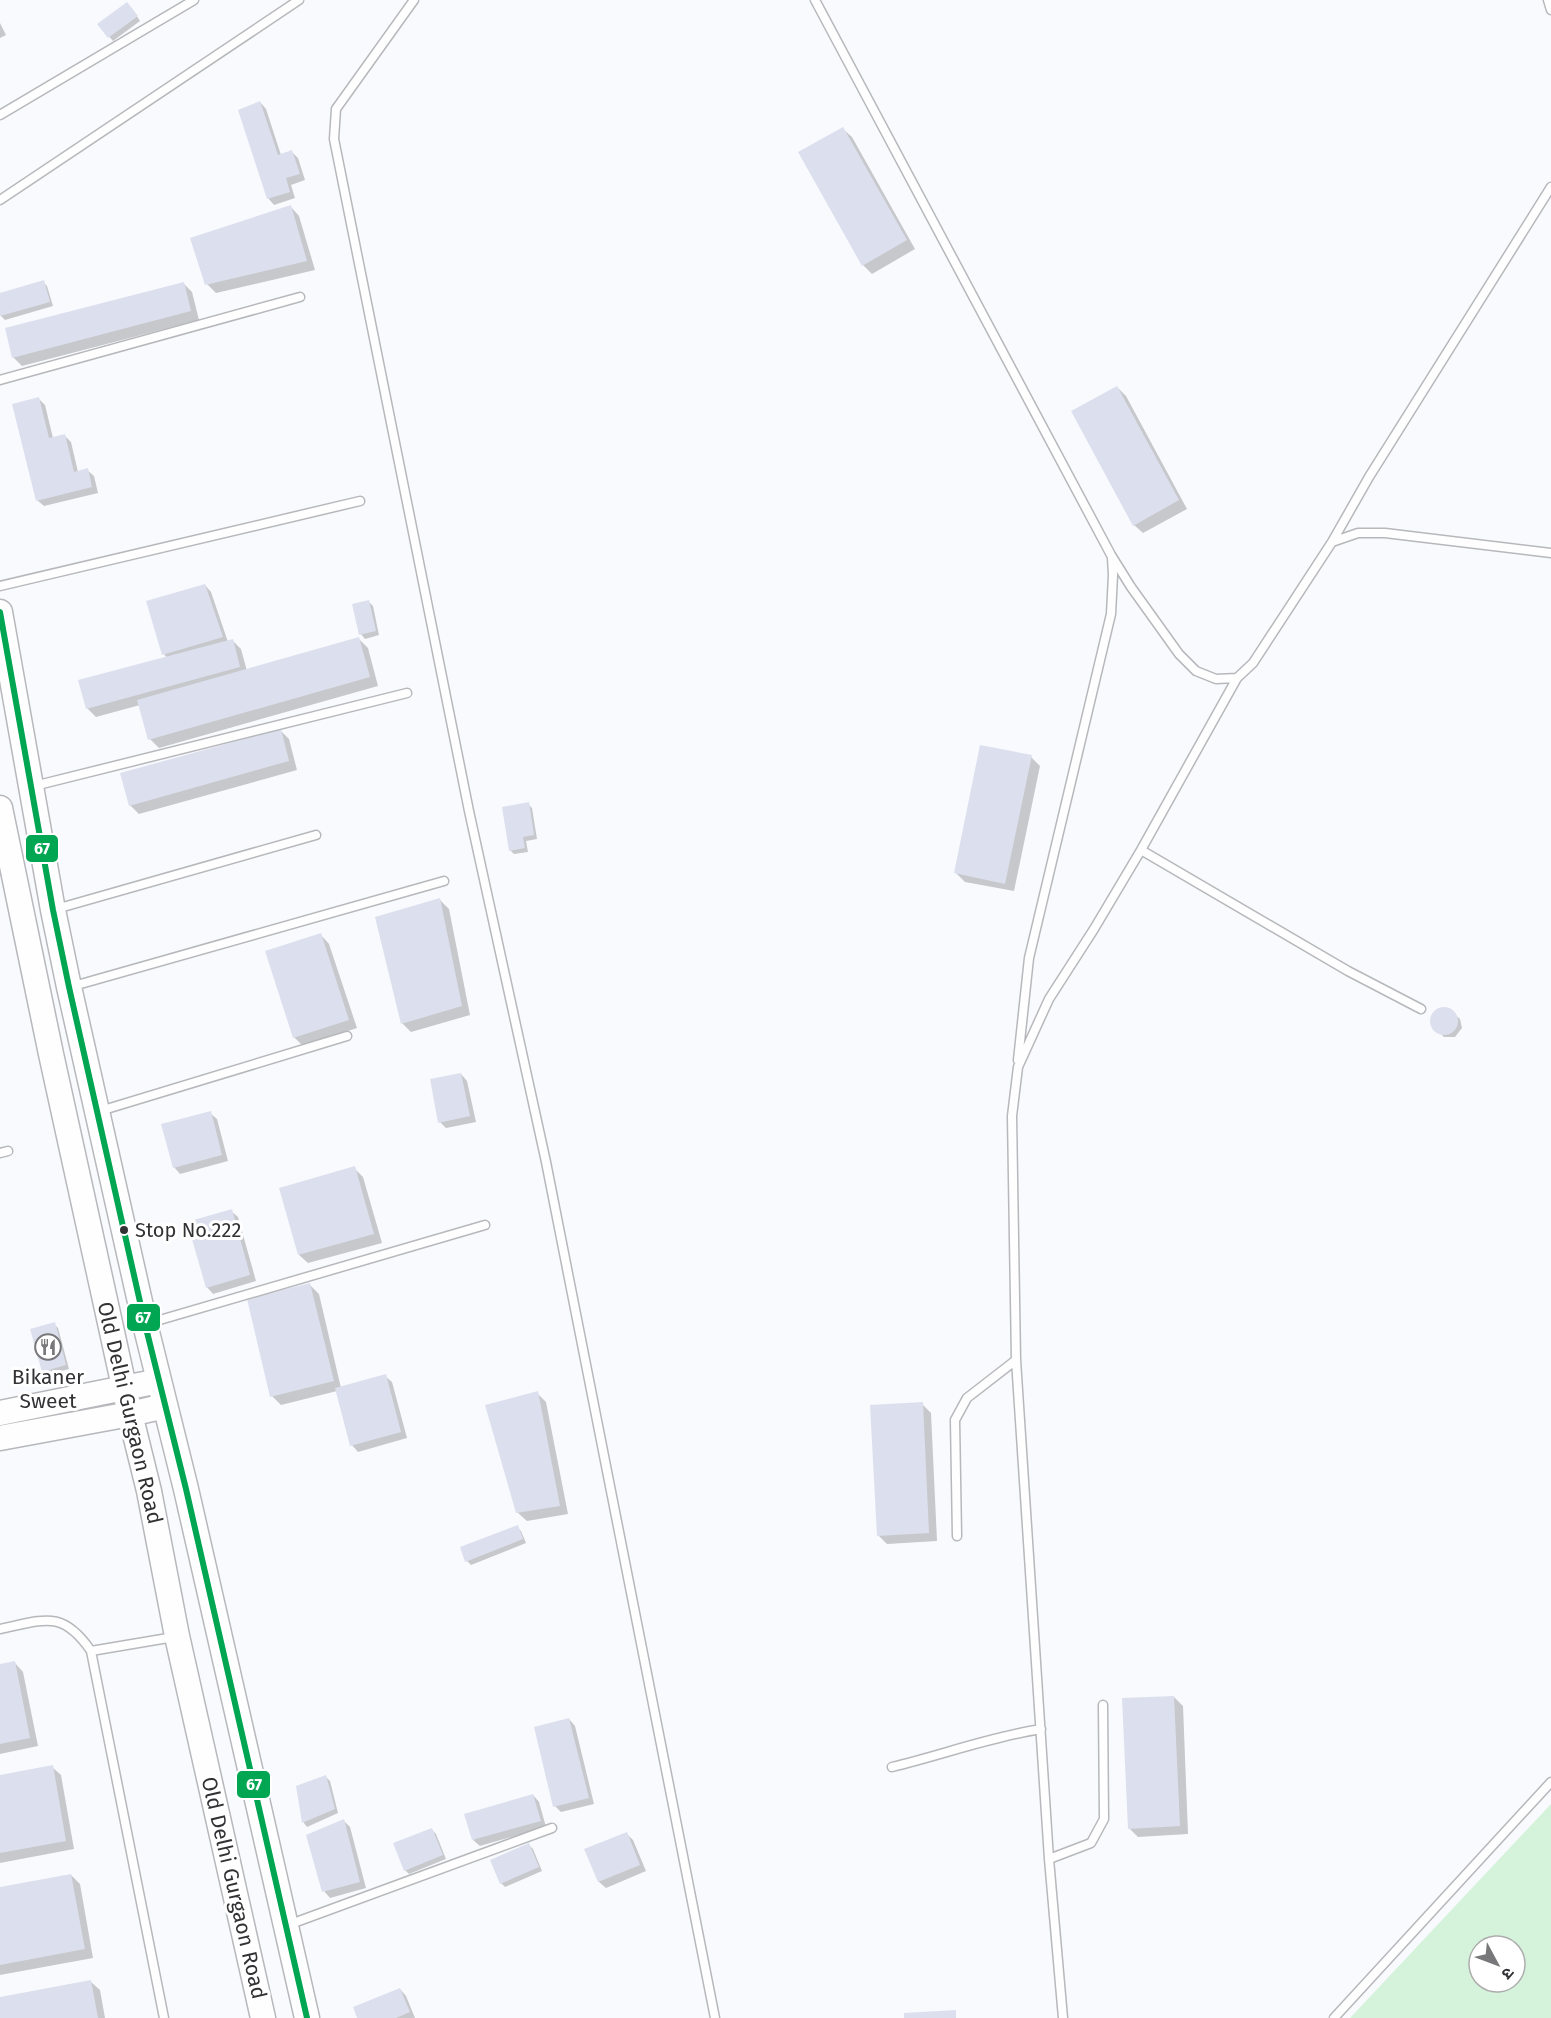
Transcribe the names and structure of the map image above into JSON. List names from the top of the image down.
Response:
{
  "streets": {
    "main road": ["Old Delhi Gurgaon Road"]
  },
  "places": {
    "other": ["Stop No.222"],
    "restaurant": ["Bikaner Sweet"]
  },
  "lines": ["transit line 67"],
  "north": "bottom right"
}
